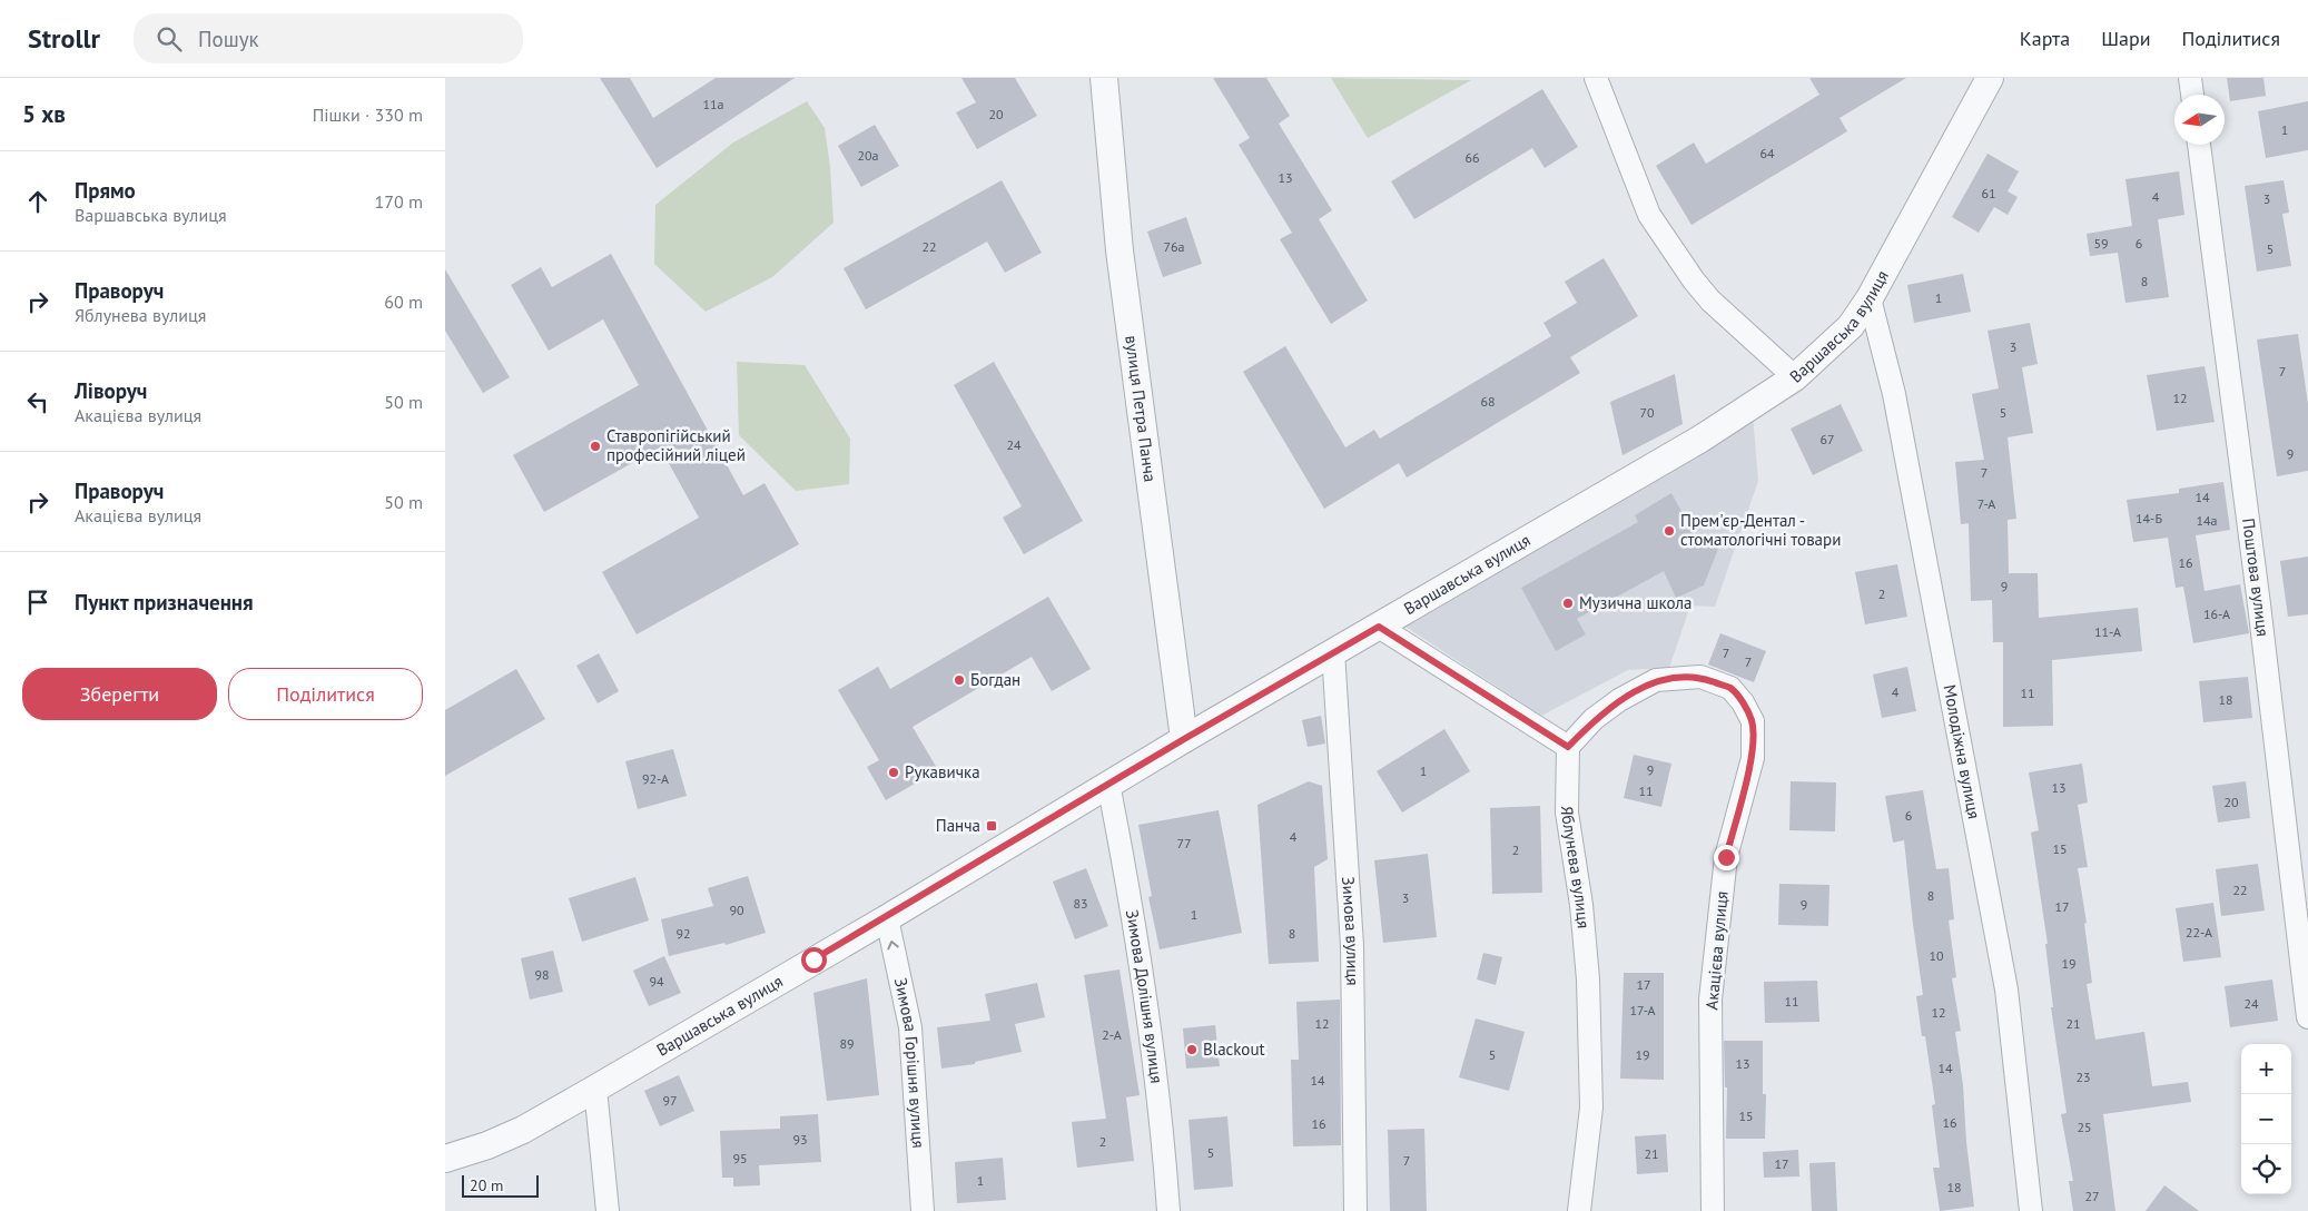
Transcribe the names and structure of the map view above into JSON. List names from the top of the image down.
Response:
{
  "streets": {
    "street": [
      "Варшавська вулиця",
      "вулиця Петра Панча",
      "Поштова вулиця",
      "Молодіжна вулиця",
      "Яблунева вулиця",
      "Зимова вулиця",
      "Акацієва вулиця",
      "Зимова Долішня вулиця",
      "Зимова Горішня вулиця"
    ]
  },
  "crossings": [
    ["Варшавська вулиця", "вулиця Петра Панча"],
    ["Варшавська вулиця", "Молодіжна вулиця"],
    ["Варшавська вулиця", "Зимова вулиця"],
    ["Варшавська вулиця", "Зимова Долішня вулиця"],
    ["Варшавська вулиця", "Зимова Горішня вулиця"],
    ["Яблунева вулиця", "Акацієва вулиця"]
  ],
  "one_way": ["Зимова Горішня вулиця"],
  "places": {
    "other": [
      "Ставропігійський професійний ліцей",
      "Прем'єр-Дентал - стоматологічні товари",
      "Музична школа",
      "Богдан",
      "Рукавичка",
      "Blackout"
    ],
    "transit": ["Панча"]
  },
  "house_numbers": [
    "11а",
    "20",
    "1",
    "64",
    "20а",
    "66",
    "13",
    "61",
    "4",
    "3",
    "59",
    "6",
    "22",
    "76а",
    "5",
    "8",
    "1",
    "3",
    "7",
    "12",
    "68",
    "70",
    "5",
    "67",
    "24",
    "9",
    "7",
    "14",
    "7-А",
    "14-Б",
    "14а",
    "16",
    "9",
    "2",
    "16-А",
    "11-А",
    "7",
    "7",
    "4",
    "11",
    "18",
    "9",
    "1",
    "92-А",
    "13",
    "11",
    "20",
    "6",
    "4",
    "77",
    "15",
    "2",
    "22",
    "8",
    "3",
    "83",
    "9",
    "17",
    "90",
    "1",
    "22-А",
    "92",
    "8",
    "10",
    "19",
    "98",
    "94",
    "17",
    "11",
    "24",
    "17-А",
    "12",
    "12",
    "21",
    "2-А",
    "89",
    "5",
    "19",
    "13",
    "14",
    "23",
    "14",
    "97",
    "15",
    "16",
    "16",
    "25",
    "93",
    "2",
    "5",
    "21",
    "95",
    "7",
    "17",
    "1",
    "18",
    "27"
  ],
  "scale_bar": "20 m",
  "north": "left",
  "page": {
    "header": "Strollr",
    "search": "Пошук",
    "nav": ["Карта", "Шари", "Поділитися"],
    "heading": ["5 хв", "Пішки · 330 m"],
    "list": [
      ["Прямо", "Варшавська вулиця", "170 m"],
      ["Праворуч", "Яблунева вулиця", "60 m"],
      ["Ліворуч", "Акацієва вулиця", "50 m"],
      ["Праворуч", "Акацієва вулиця", "50 m"],
      "Пункт призначення"
    ],
    "buttons": ["Зберегти", "Поділитися"],
    "map_buttons": ["+", "−"],
    "scale": "20 m"
  }
}
